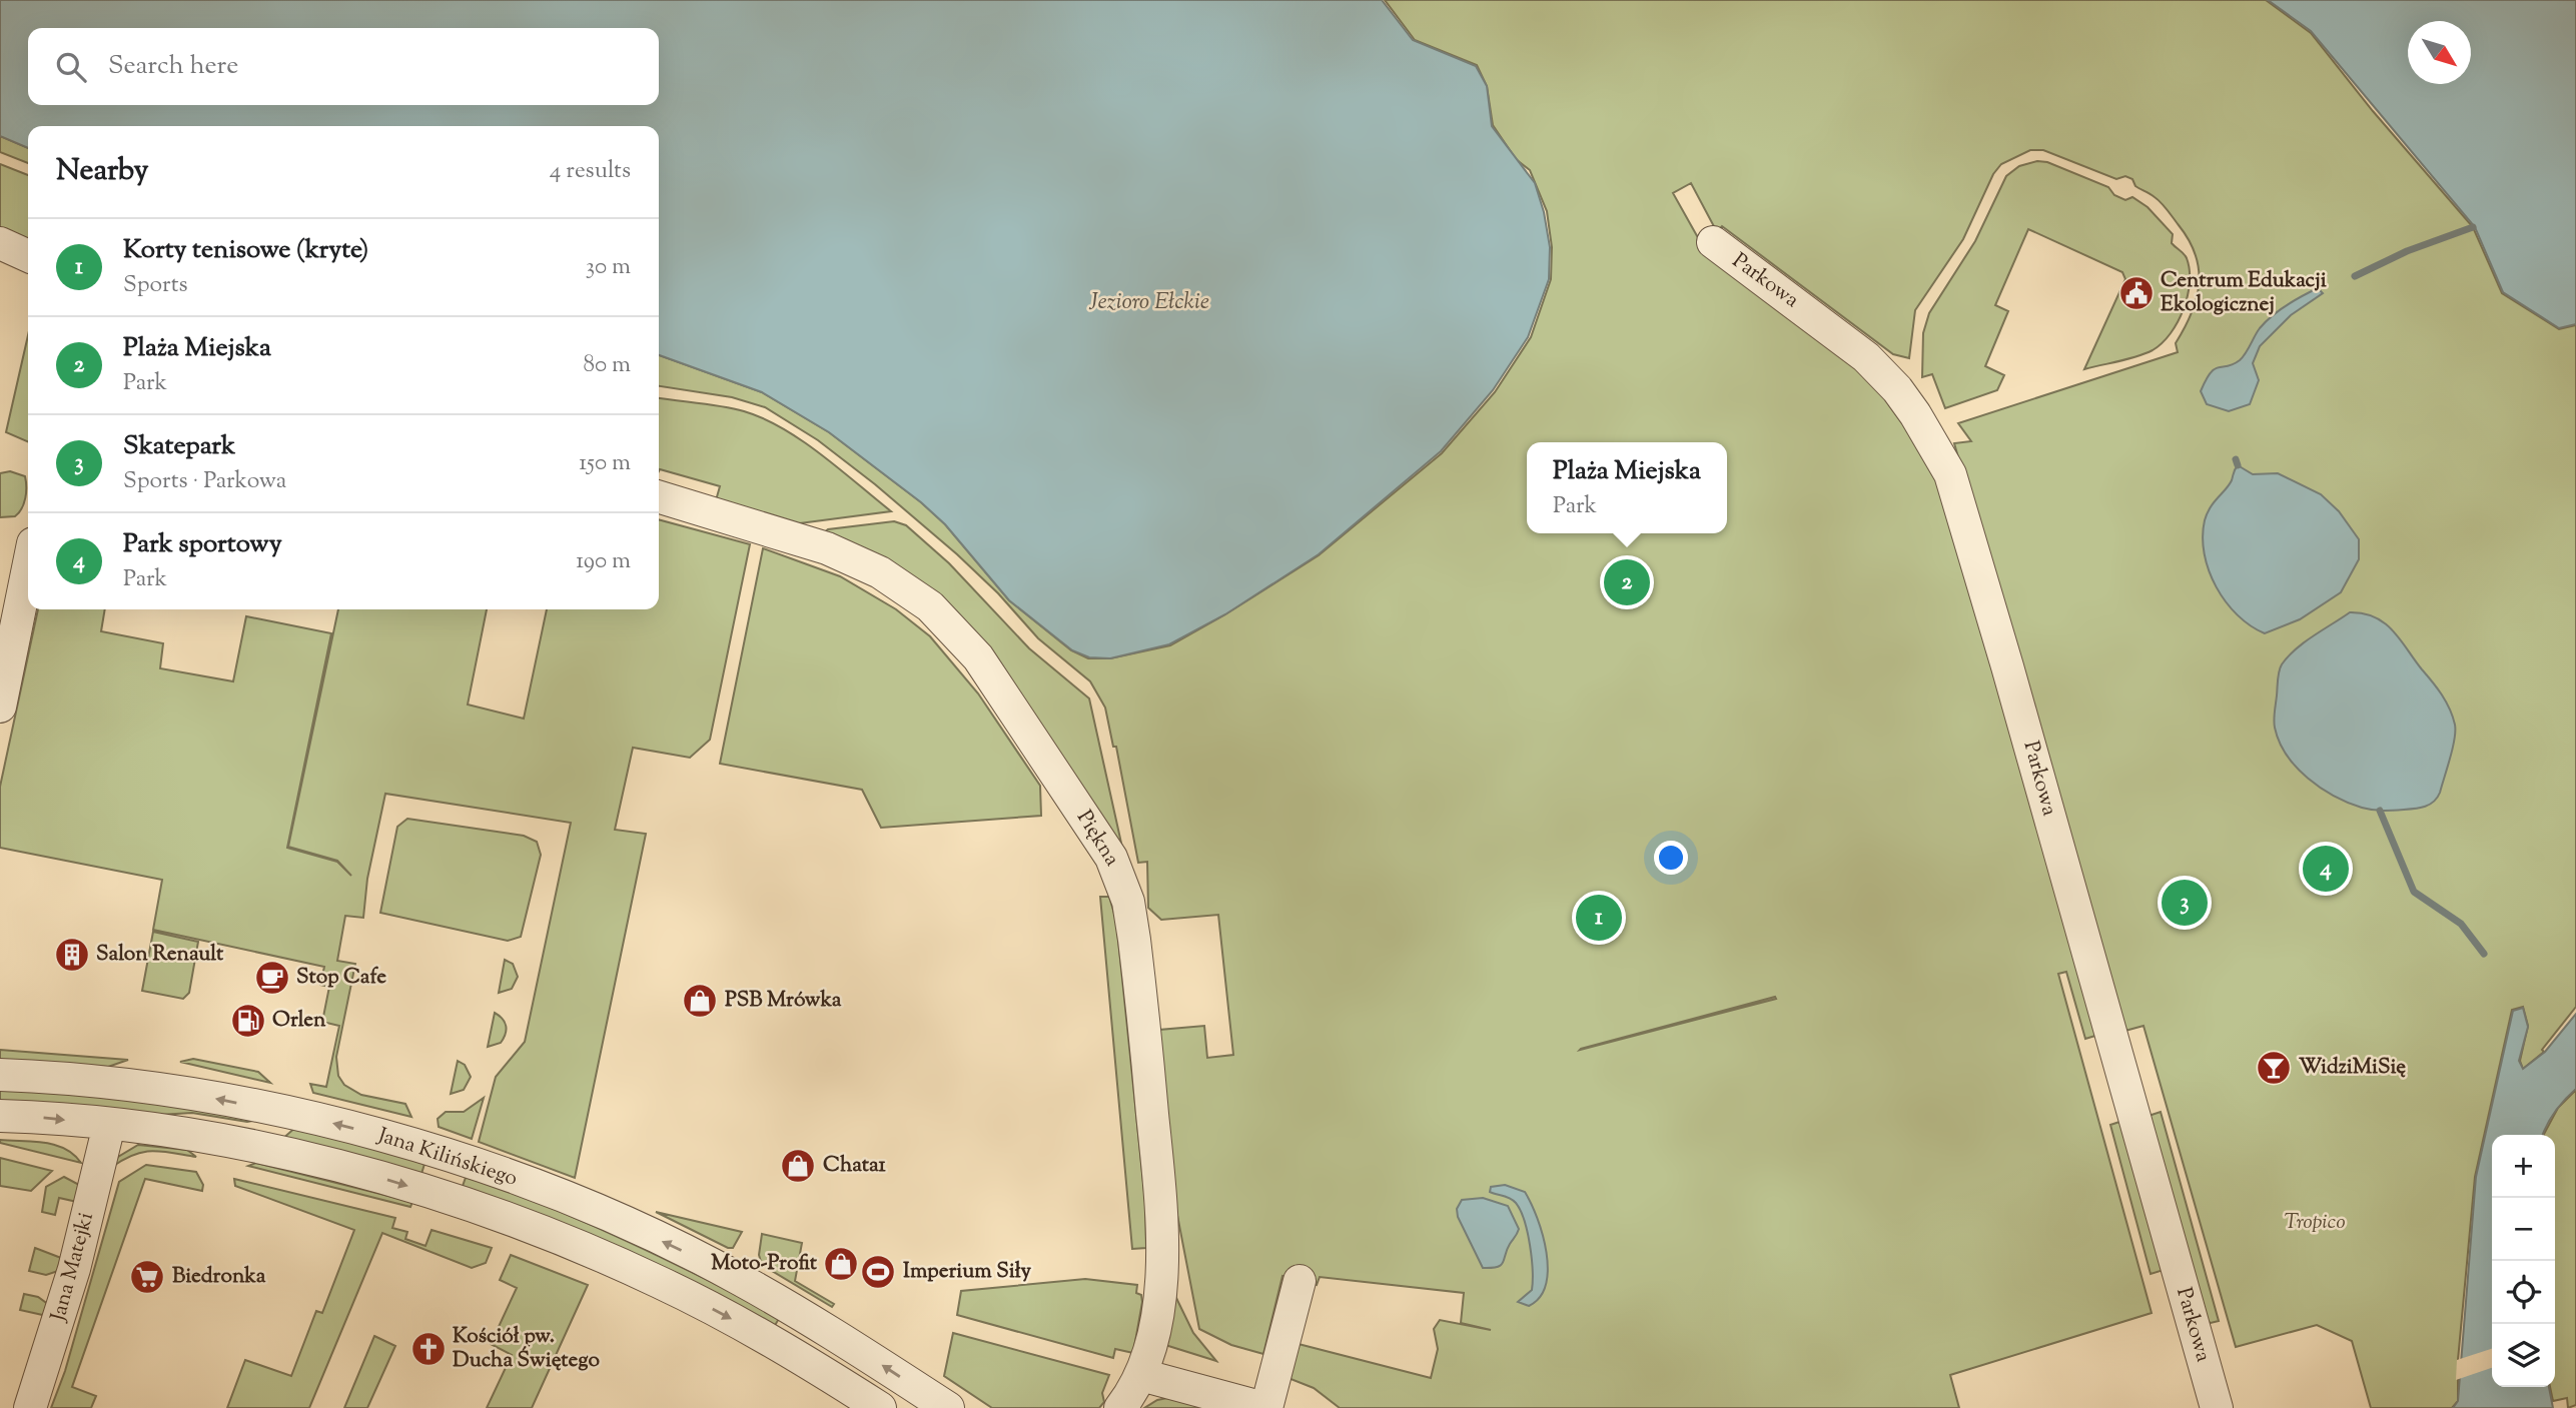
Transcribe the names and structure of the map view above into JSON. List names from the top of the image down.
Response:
{
  "streets": {
    "street": [
      "Parkowa",
      "Piękna",
      "Jana Kilińskiego",
      "Jana Matejki"
    ]
  },
  "crossings": [
    ["Jana Kilińskiego", "Jana Matejki"]
  ],
  "water": ["Jezioro Ełckie"],
  "parks": ["Tropico"],
  "places": {
    "public building": ["Centrum Edukacji Ekologicznej"],
    "building": ["Salon Renault"],
    "cafe": ["Stop Cafe"],
    "shop": ["PSB Mrówka", "Chata1", "Moto-Profit"],
    "fuel station": ["Orlen"],
    "bar": ["WidziMiSię"],
    "sports": ["Imperium Siły"],
    "supermarket": ["Biedronka"],
    "church": ["Kościół pw. Ducha Świętego"]
  },
  "north": "bottom right",
  "page": {
    "search": "Search here",
    "heading": ["Nearby", "4 results"],
    "list": [
      {
        "mark": "1",
        "name": "Korty tenisowe (kryte)",
        "note": "Sports",
        "value": "30 m"
      },
      {
        "mark": "2",
        "name": "Plaża Miejska",
        "note": "Park",
        "value": "80 m"
      },
      {
        "mark": "3",
        "name": "Skatepark",
        "note": "Sports · Parkowa",
        "value": "150 m"
      },
      {
        "mark": "4",
        "name": "Park sportowy",
        "note": "Park",
        "value": "190 m"
      }
    ],
    "popup": ["Plaża Miejska", "Park"],
    "pins": [
      "2",
      "4",
      "3",
      "1"
    ],
    "map_buttons": ["+", "−"]
  }
}
